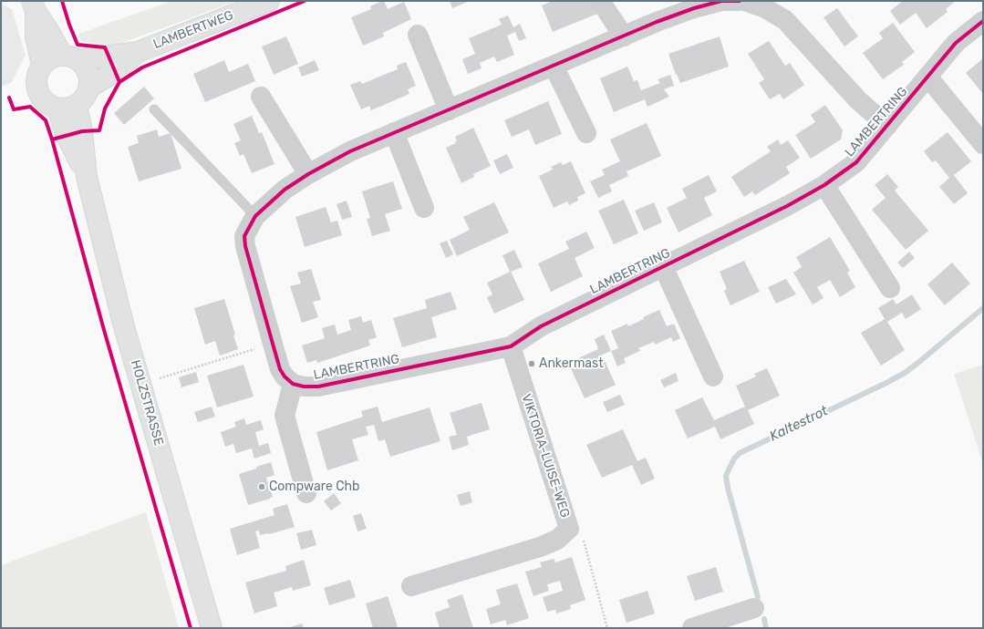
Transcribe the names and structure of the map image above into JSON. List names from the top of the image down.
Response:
{
  "streets": {
    "main road": ["LAMBERTWEG", "HOLZSTRASSE"],
    "street": ["LAMBERTRING", "VIKTORIA-LUISE-WEG"]
  },
  "crossings": [
    ["LAMBERTWEG", "HOLZSTRASSE"],
    ["LAMBERTRING", "VIKTORIA-LUISE-WEG"]
  ],
  "water": ["Kaltestrot"],
  "places": ["Ankermast", "Compware Chb"]
}
